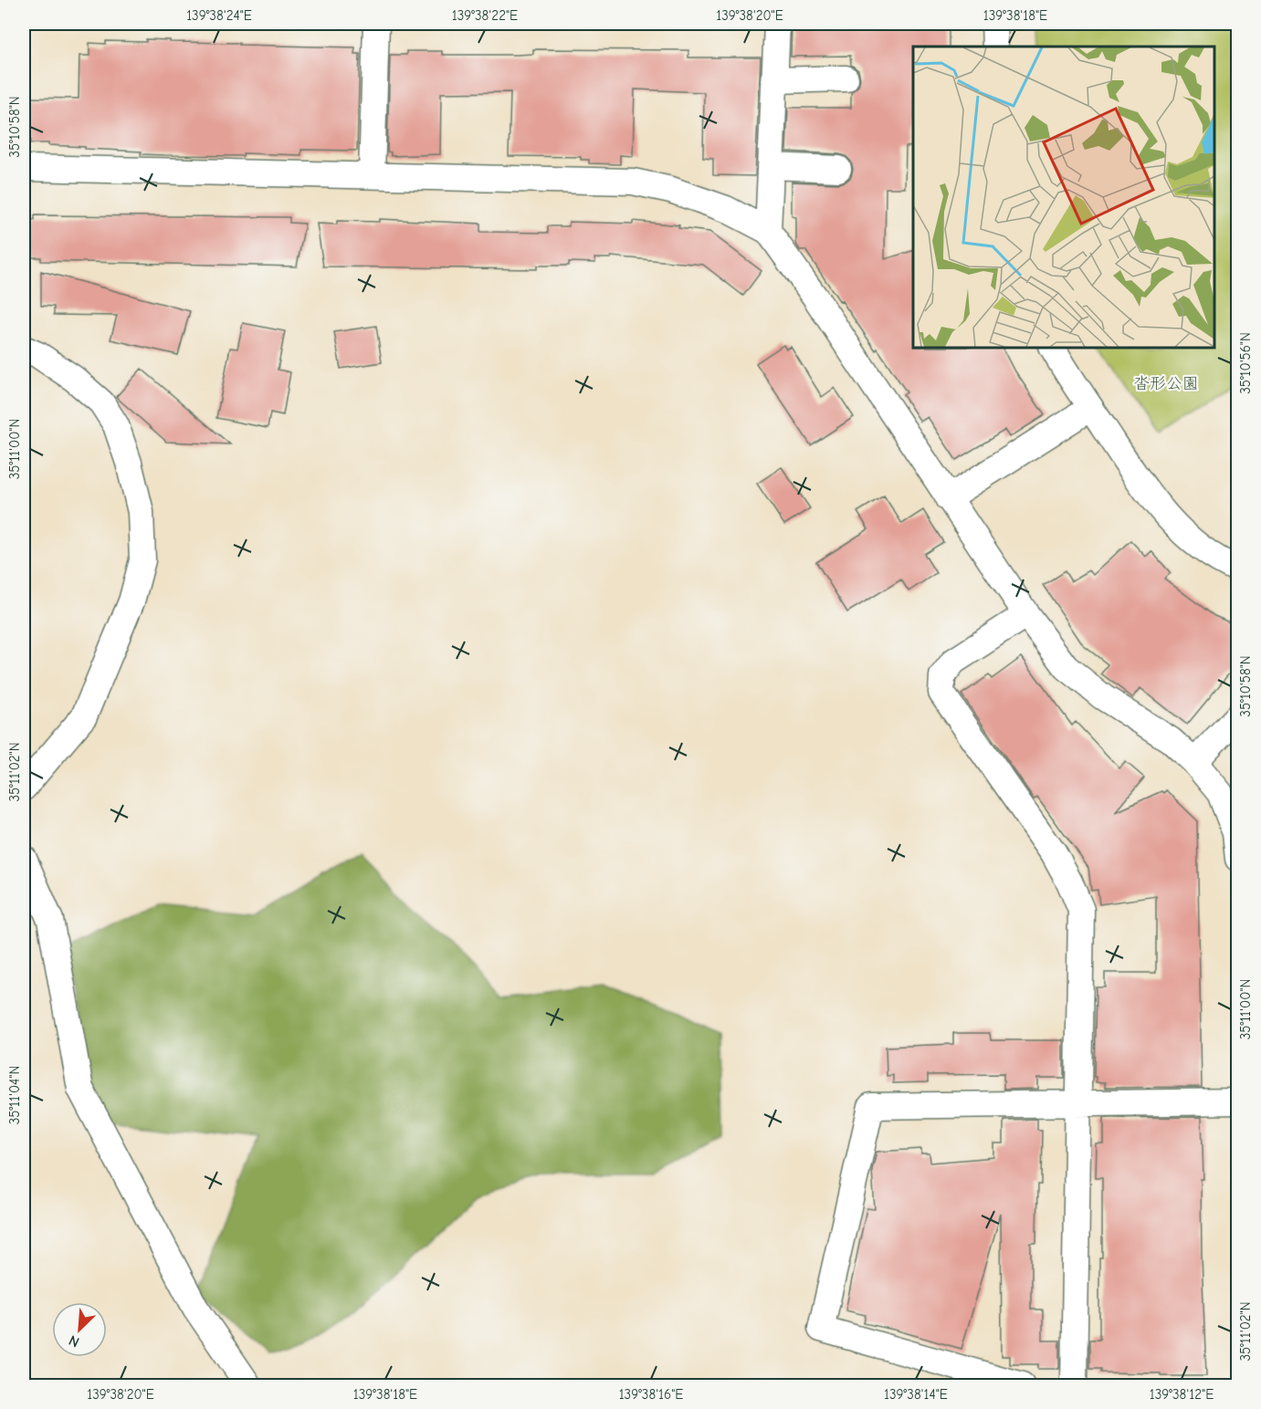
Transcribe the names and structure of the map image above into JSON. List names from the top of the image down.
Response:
{
  "parks": ["沓形公園"],
  "north": "bottom left",
  "coordinates": [
    "139°38'24\"E",
    "139°38'22\"E",
    "139°38'20\"E",
    "139°38'18\"E",
    "35°10'58\"N",
    "35°10'56\"N",
    "35°11'00\"N",
    "35°11'02\"N",
    "35°11'04\"N",
    "139°38'16\"E",
    "139°38'14\"E",
    "139°38'12\"E"
  ]
}
